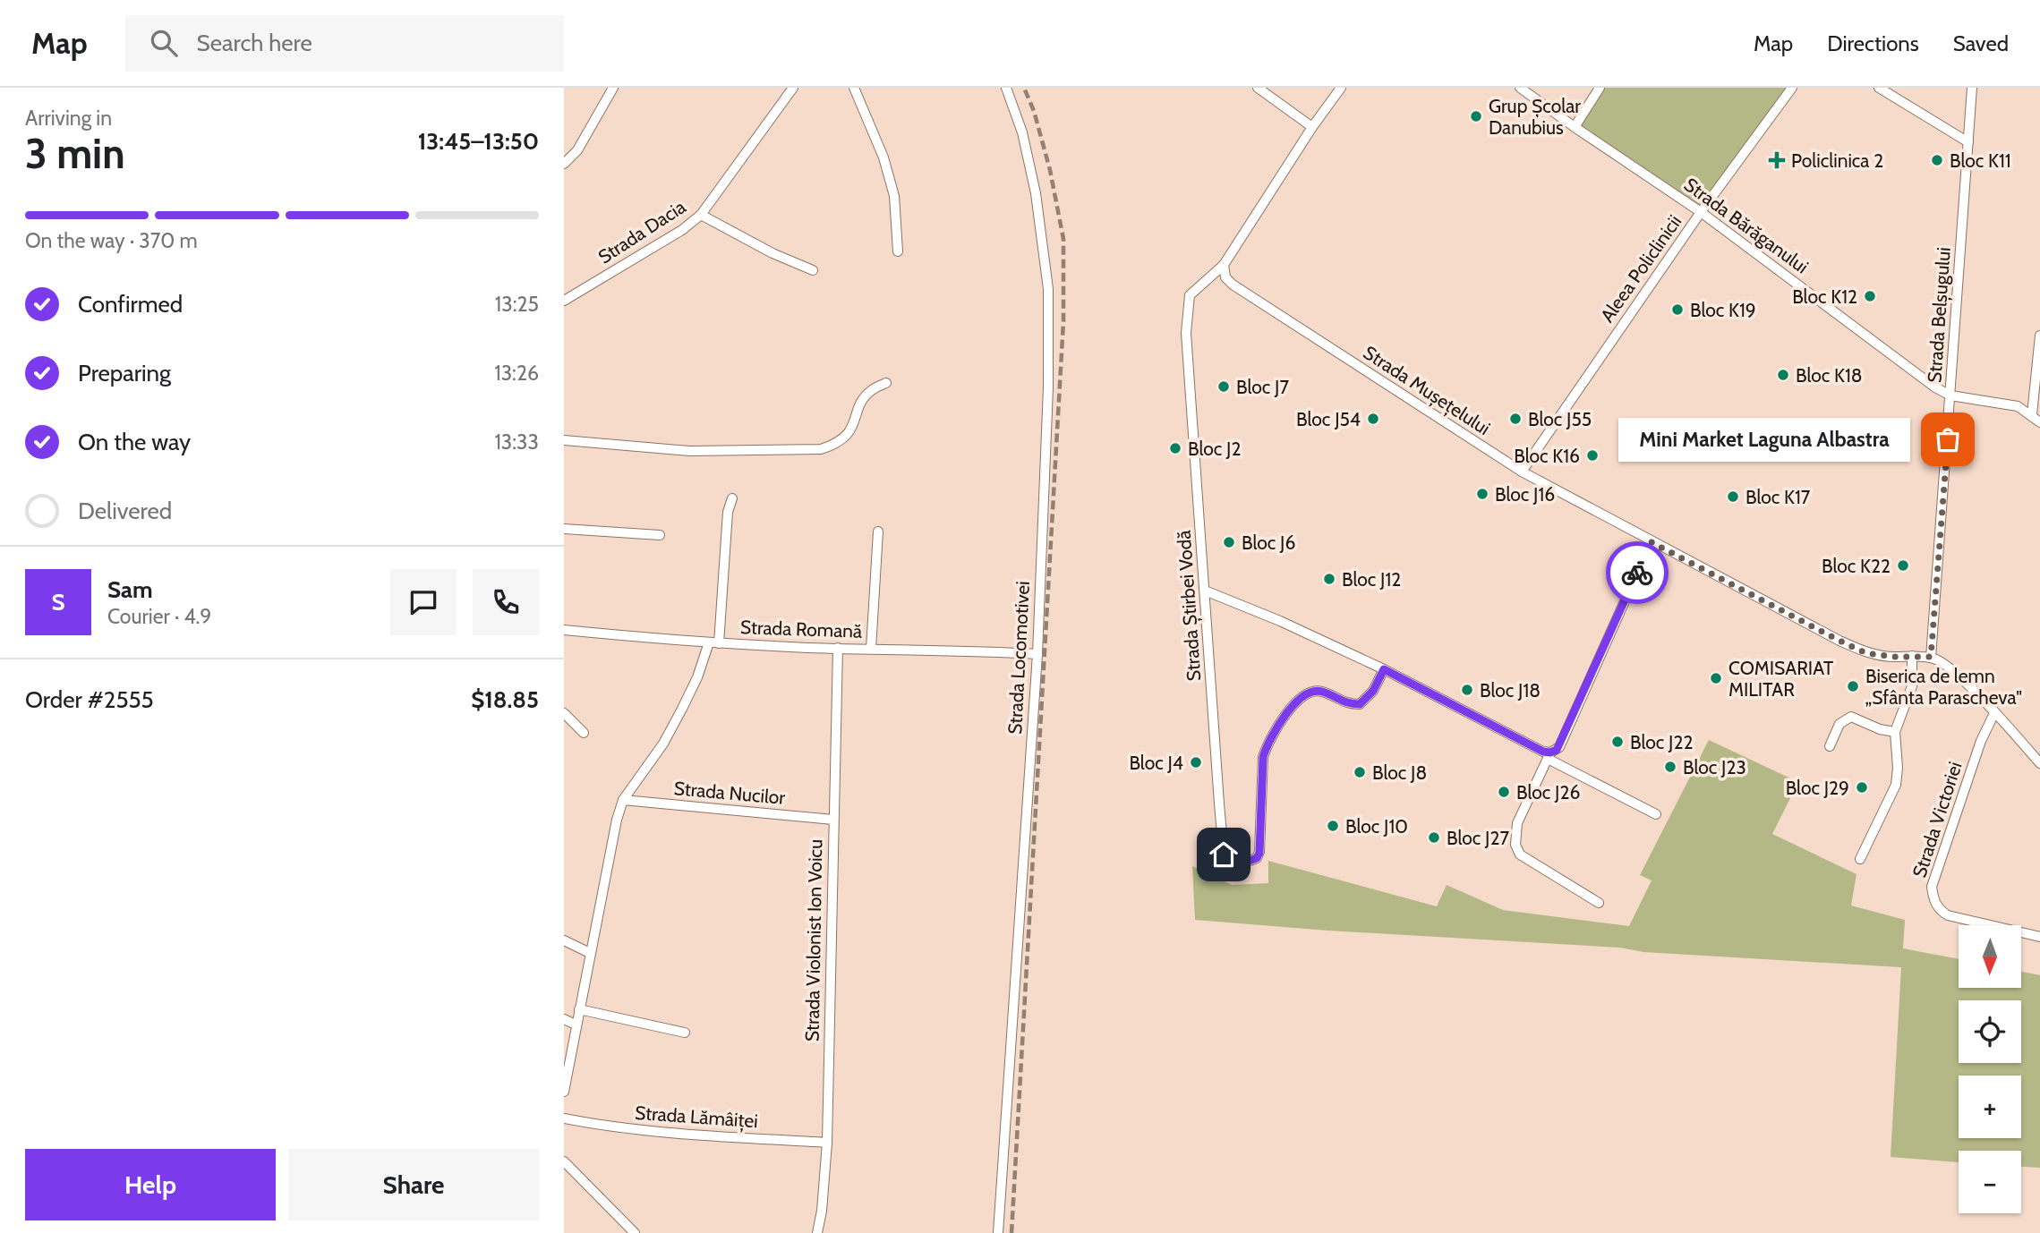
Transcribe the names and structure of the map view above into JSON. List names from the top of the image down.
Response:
{
  "streets": {
    "street": [
      "Strada Bărăganului",
      "Strada Dacia",
      "Aleea Policlinicii",
      "Strada Belșugului",
      "Strada Mușețelului",
      "Strada Știrbei Vodă",
      "Strada Romană",
      "Strada Locomotivei",
      "Strada Nucilor",
      "Strada Victoriei",
      "Strada Violonist Ion Voicu",
      "Strada Lămâiței"
    ]
  },
  "crossings": [
    ["Strada Bărăganului", "Aleea Policlinicii"],
    ["Strada Bărăganului", "Strada Belșugului"],
    ["Aleea Policlinicii", "Strada Mușețelului"],
    ["Strada Belșugului", "Strada Mușețelului"],
    ["Strada Mușețelului", "Strada Știrbei Vodă"],
    ["Strada Romană", "Strada Locomotivei"],
    ["Strada Romană", "Strada Violonist Ion Voicu"],
    ["Strada Nucilor", "Strada Violonist Ion Voicu"],
    ["Strada Violonist Ion Voicu", "Strada Lămâiței"]
  ],
  "places": {
    "other": [
      "Grup Școlar Danubius",
      "Bloc K11",
      "Bloc K12",
      "Bloc K19",
      "Bloc K18",
      "Bloc J7",
      "Bloc J54",
      "Bloc J55",
      "Mini Market Laguna Albastra",
      "Bloc J2",
      "Bloc K16",
      "Bloc J16",
      "Bloc K17",
      "Bloc J6",
      "Bloc K22",
      "Bloc J12",
      "COMISARIAT MILITAR",
      "Biserica de lemn „Sfânta Parascheva\"",
      "Bloc J18",
      "Bloc J22",
      "Bloc J4",
      "Bloc J23",
      "Bloc J8",
      "Bloc J29",
      "Bloc J26",
      "Bloc J10",
      "Bloc J27"
    ],
    "health": ["Policlinica 2"]
  },
  "north": "bottom",
  "page": {
    "header": "Map",
    "search": "Search here",
    "nav": ["Map", "Directions", "Saved"],
    "heading": ["3 min", "Arriving in", "13:45–13:50"],
    "panel": [
      "Sam",
      "Courier · 4.9",
      "Order #2555",
      "$18.85"
    ],
    "bar": "On the way · 370 m",
    "list": [
      ["Confirmed", "13:25"],
      ["Preparing", "13:26"],
      ["On the way", "13:33"],
      "Delivered"
    ],
    "bubble": "Mini Market Laguna Albastra",
    "round": "S",
    "map_buttons": ["+", "−"],
    "buttons": ["Help", "Share"]
  }
}
